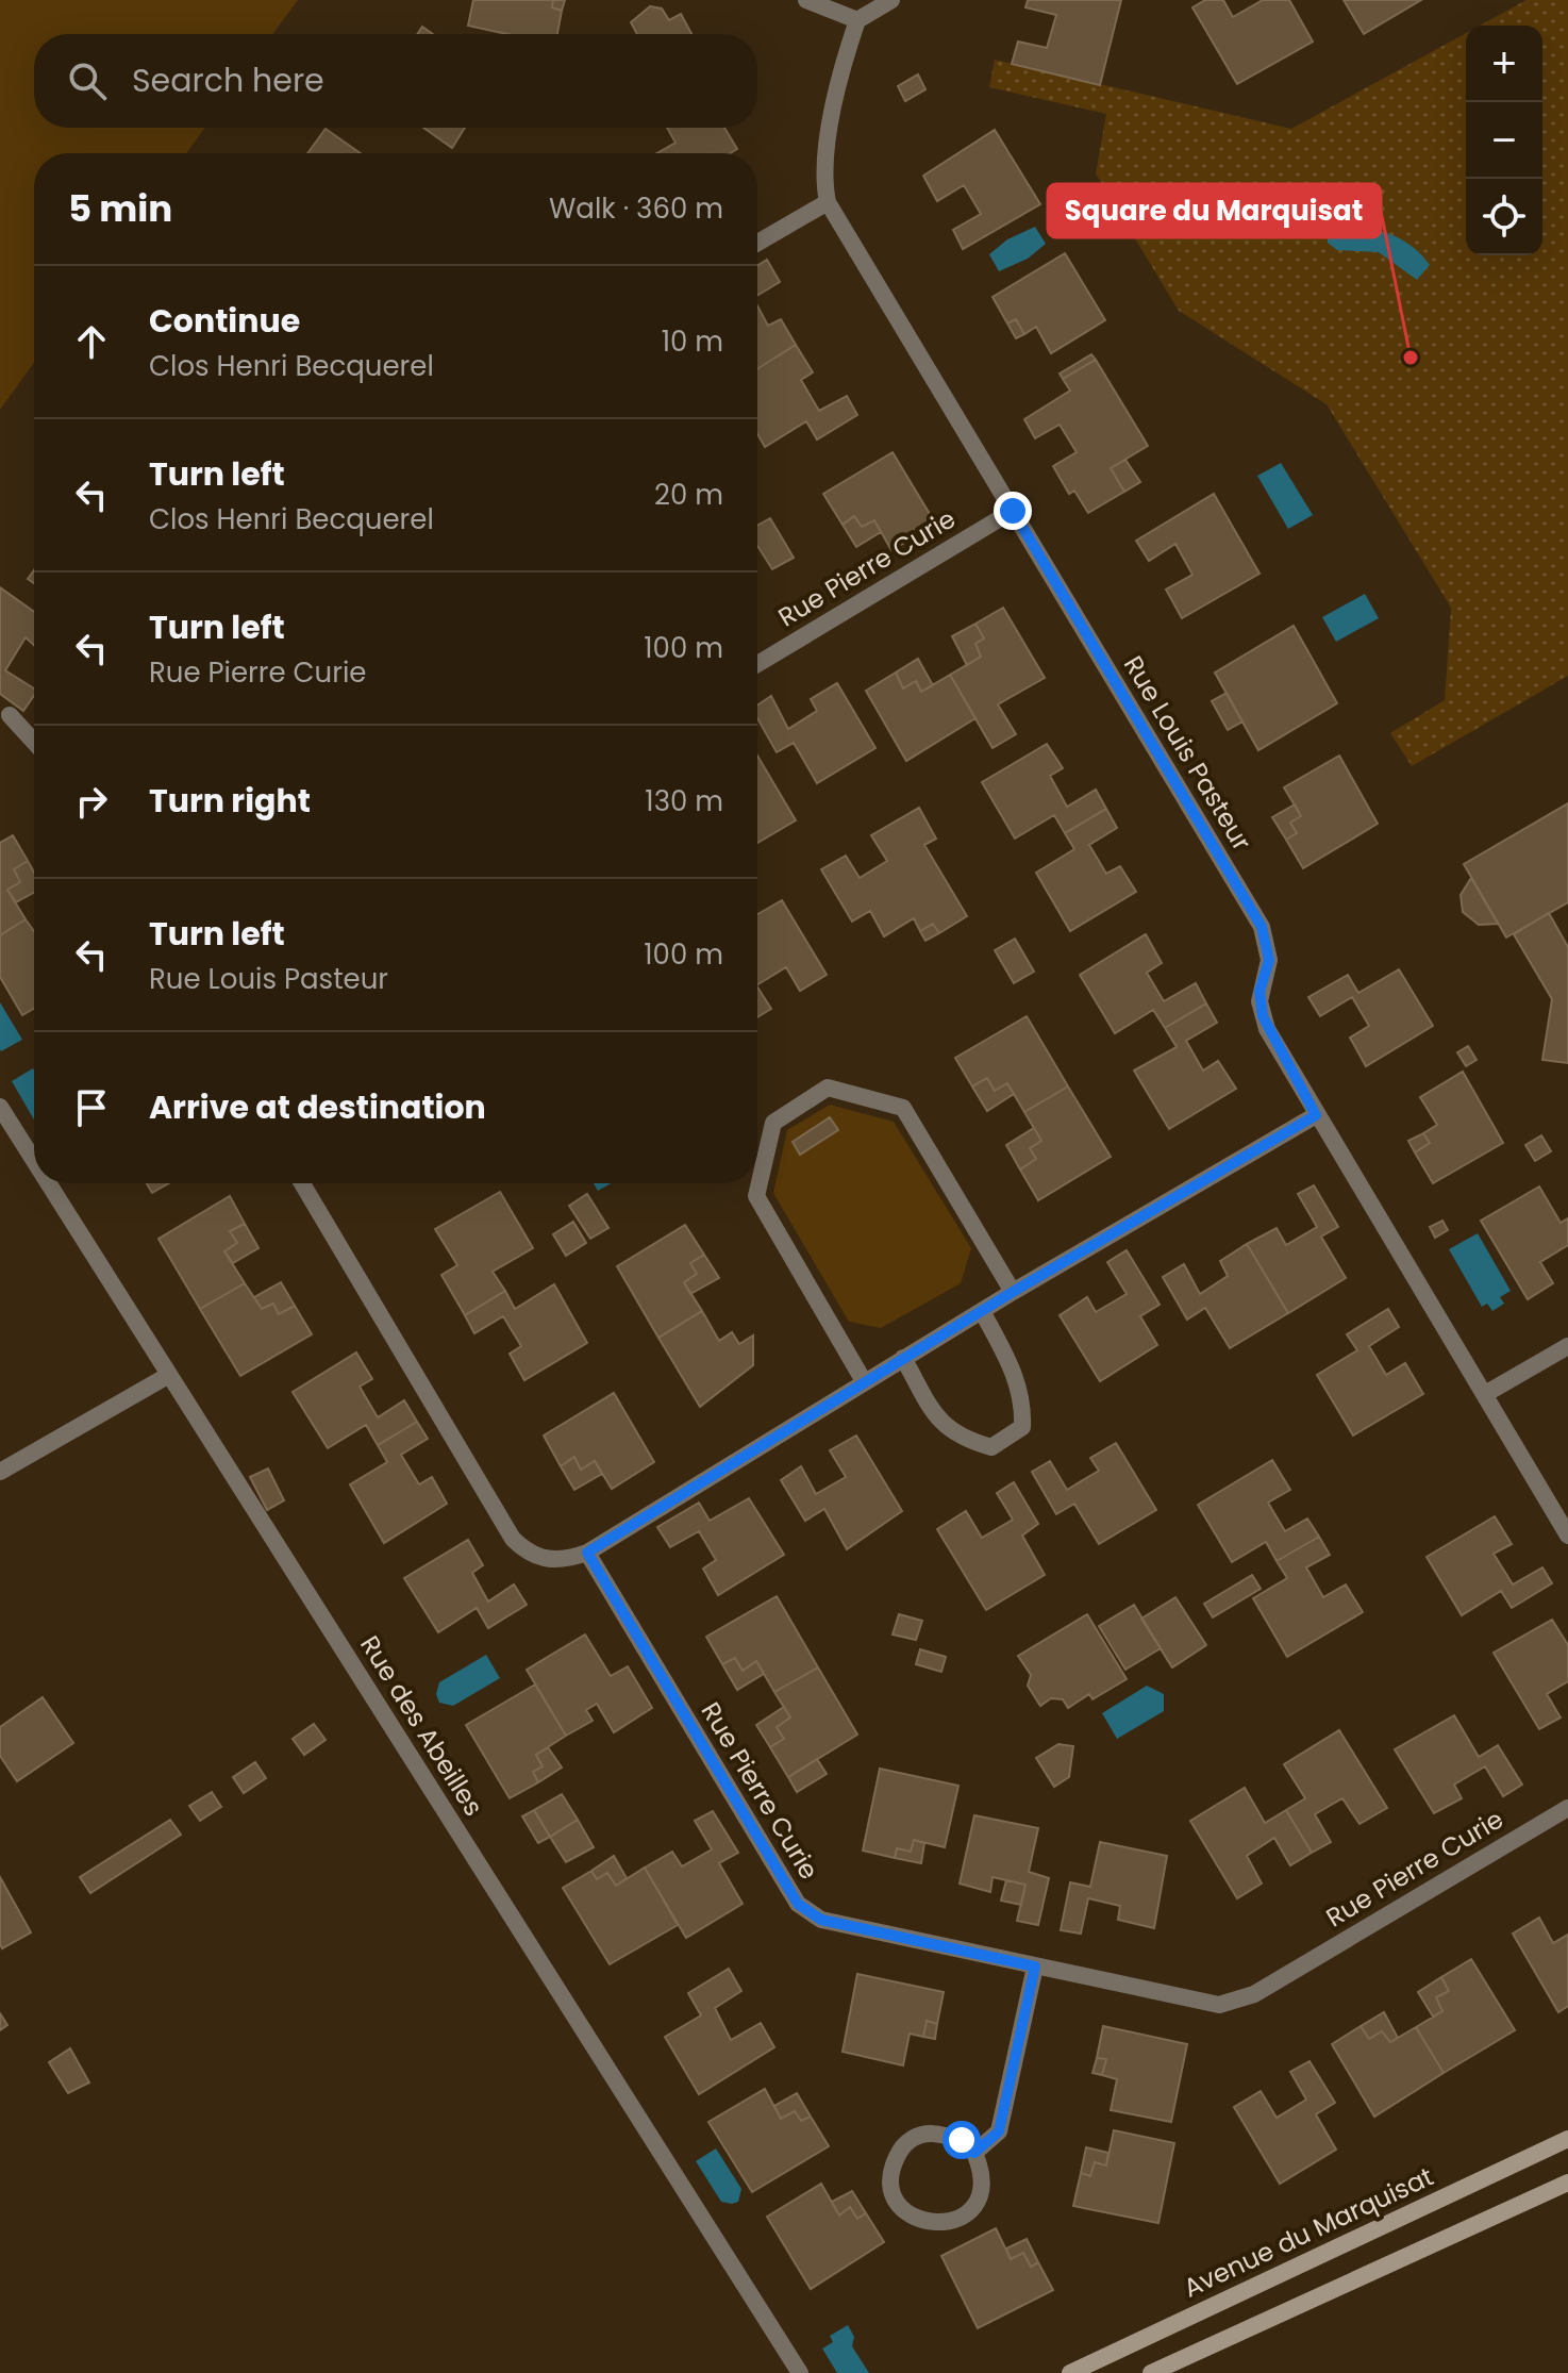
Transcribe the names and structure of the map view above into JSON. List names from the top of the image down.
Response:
{
  "streets": {
    "main road": ["Avenue du Marquisat"],
    "street": ["Rue Pierre Curie", "Rue Louis Pasteur", "Rue des Abeilles"]
  },
  "crossings": [
    ["Rue Pierre Curie", "Rue Louis Pasteur"]
  ],
  "places": ["Square du Marquisat"],
  "page": {
    "map_buttons": ["+", "−"],
    "search": "Search here",
    "heading": ["5 min", "Walk · 360 m"],
    "list": [
      ["Continue", "Clos Henri Becquerel", "10 m"],
      ["Turn left", "Clos Henri Becquerel", "20 m"],
      ["Turn left", "Rue Pierre Curie", "100 m"],
      ["Turn right", "130 m"],
      ["Turn left", "Rue Louis Pasteur", "100 m"],
      "Arrive at destination"
    ]
  }
}
